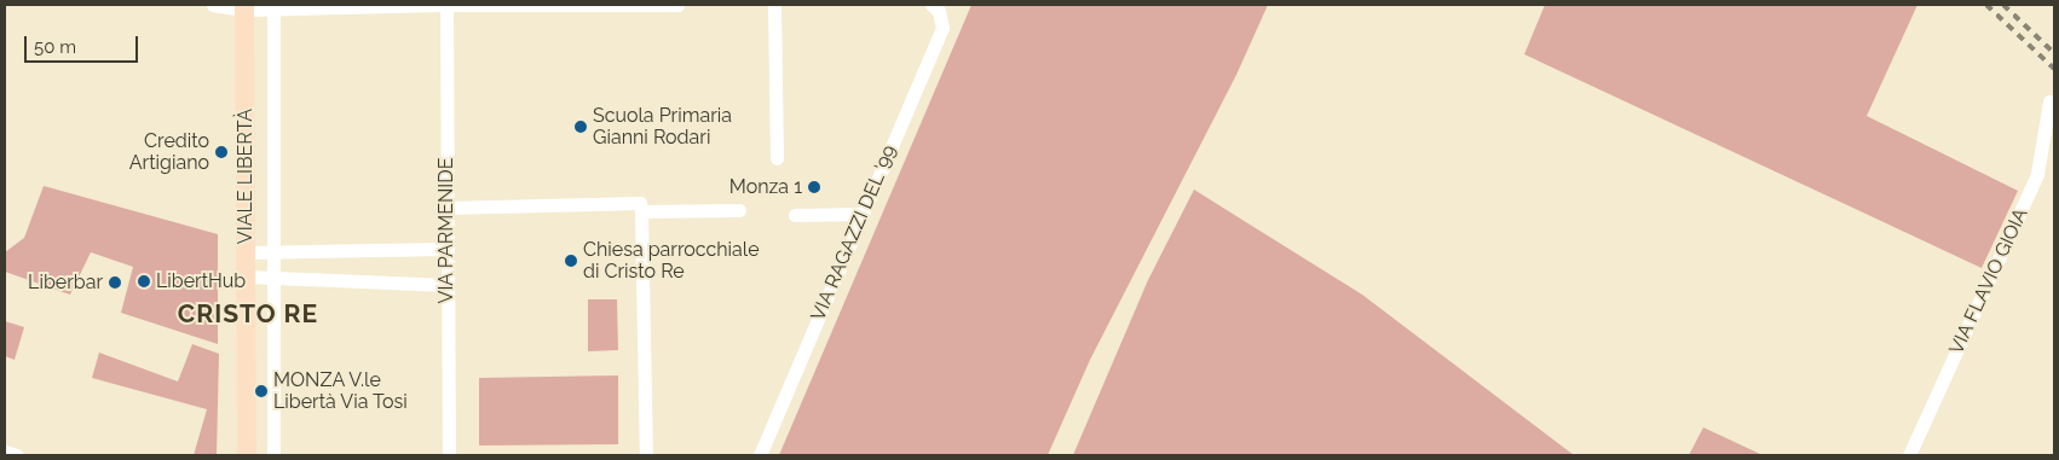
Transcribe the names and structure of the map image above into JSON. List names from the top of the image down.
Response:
{
  "streets": {
    "main road": ["VIALE LIBERTÀ"],
    "street": ["VIA PARMENIDE", "VIA RAGAZZI DEL '99", "VIA FLAVIO GIOIA"]
  },
  "districts": ["CRISTO RE"],
  "places": [
    "Scuola Primaria Gianni Rodari",
    "Credito Artigiano",
    "Monza 1",
    "Chiesa parrocchiale di Cristo Re",
    "LibertHub",
    "Liberbar",
    "MONZA V.le Libertà Via Tosi"
  ],
  "scale_bar": "50 m"
}
